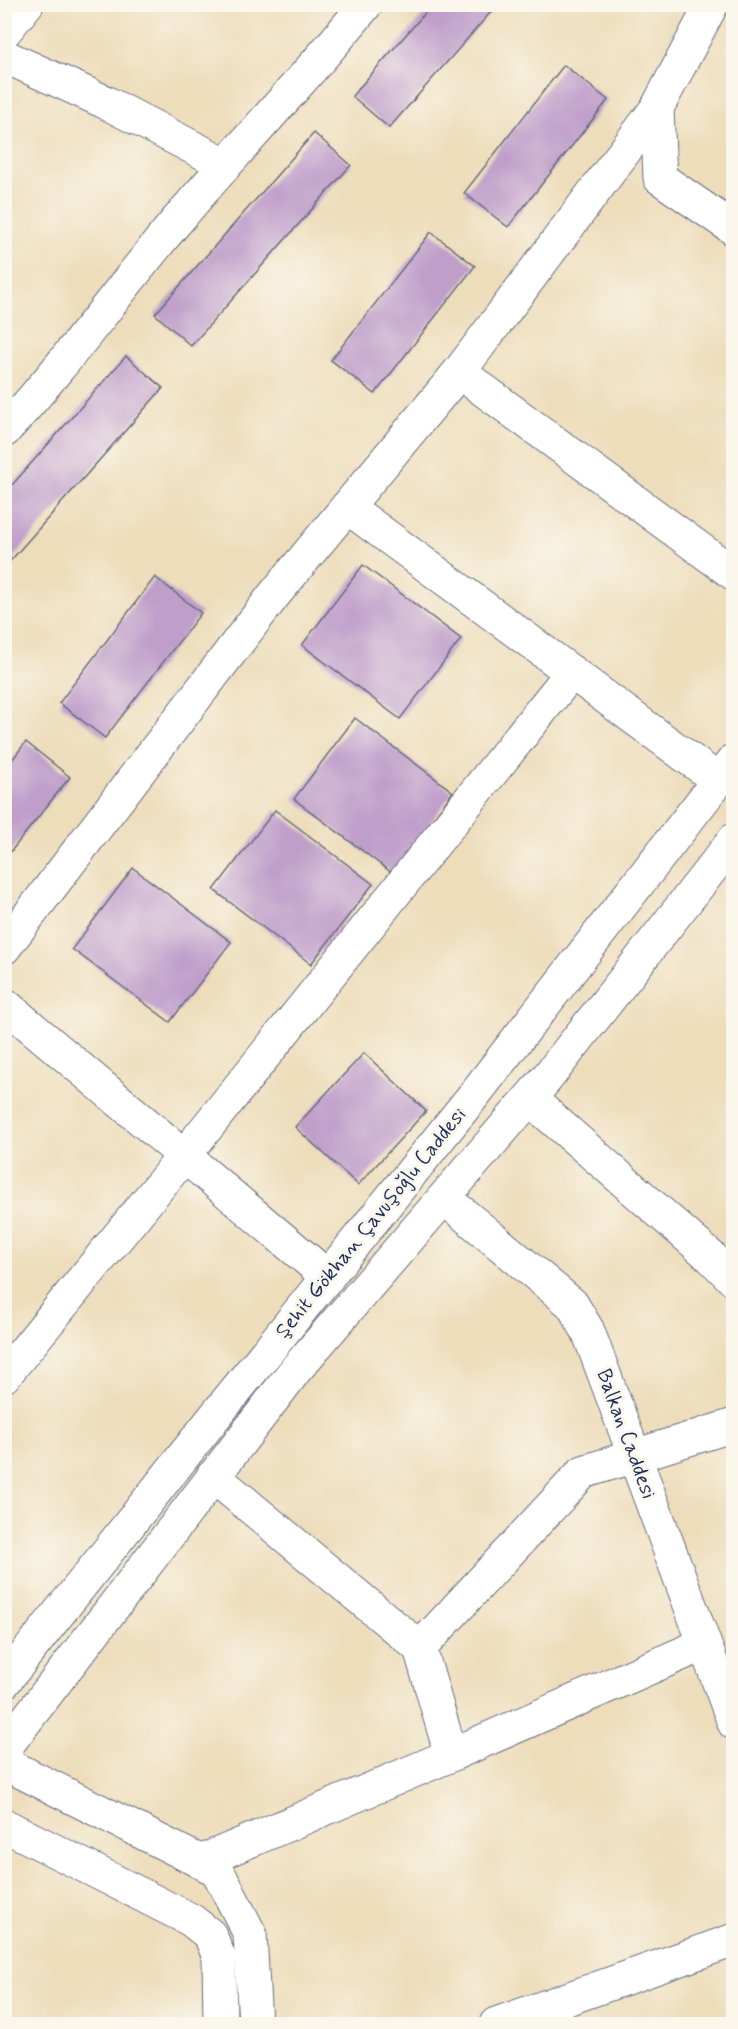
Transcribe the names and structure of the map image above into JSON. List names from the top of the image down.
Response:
{
  "streets": {
    "street": ["Şehit Gökhan Çavuşoğlu Caddesi", "Balkan Caddesi"]
  }
}
